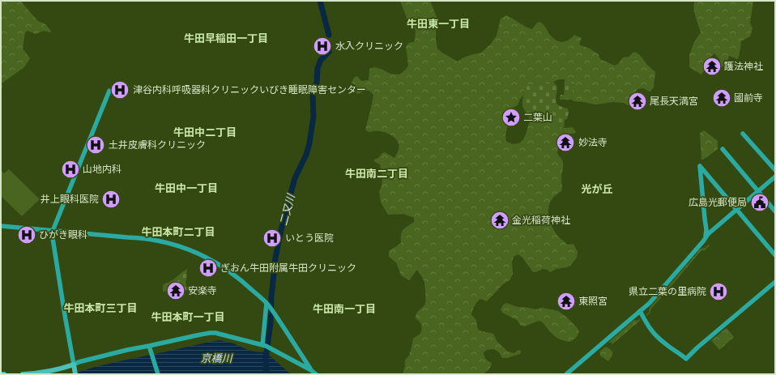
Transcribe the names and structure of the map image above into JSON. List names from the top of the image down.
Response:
{
  "districts": [
    "牛田東一丁目",
    "牛田早稲田一丁目",
    "牛田中二丁目",
    "牛田南二丁目",
    "牛田中一丁目",
    "光が丘",
    "牛田本町二丁目",
    "牛田本町三丁目",
    "牛田南一丁目",
    "牛田本町一丁目"
  ],
  "water": ["二又川", "京橋川"],
  "places": {
    "hospital": [
      "水入クリニック",
      "津谷内科呼吸器科クリニックいびき睡眠障害センター",
      "土井皮膚科クリニック",
      "山地内科",
      "井上眼科医院",
      "ひがき眼科",
      "いとう医院",
      "ぎおん牛田附属牛田クリニック",
      "県立二葉の里病院"
    ],
    "temple": [
      "護法神社",
      "國前寺",
      "尾長天満宮",
      "妙法寺",
      "金光稲荷神社",
      "安楽寺",
      "東照宮"
    ],
    "place": ["二葉山"],
    "public building": ["広島光郵便局"]
  }
}
